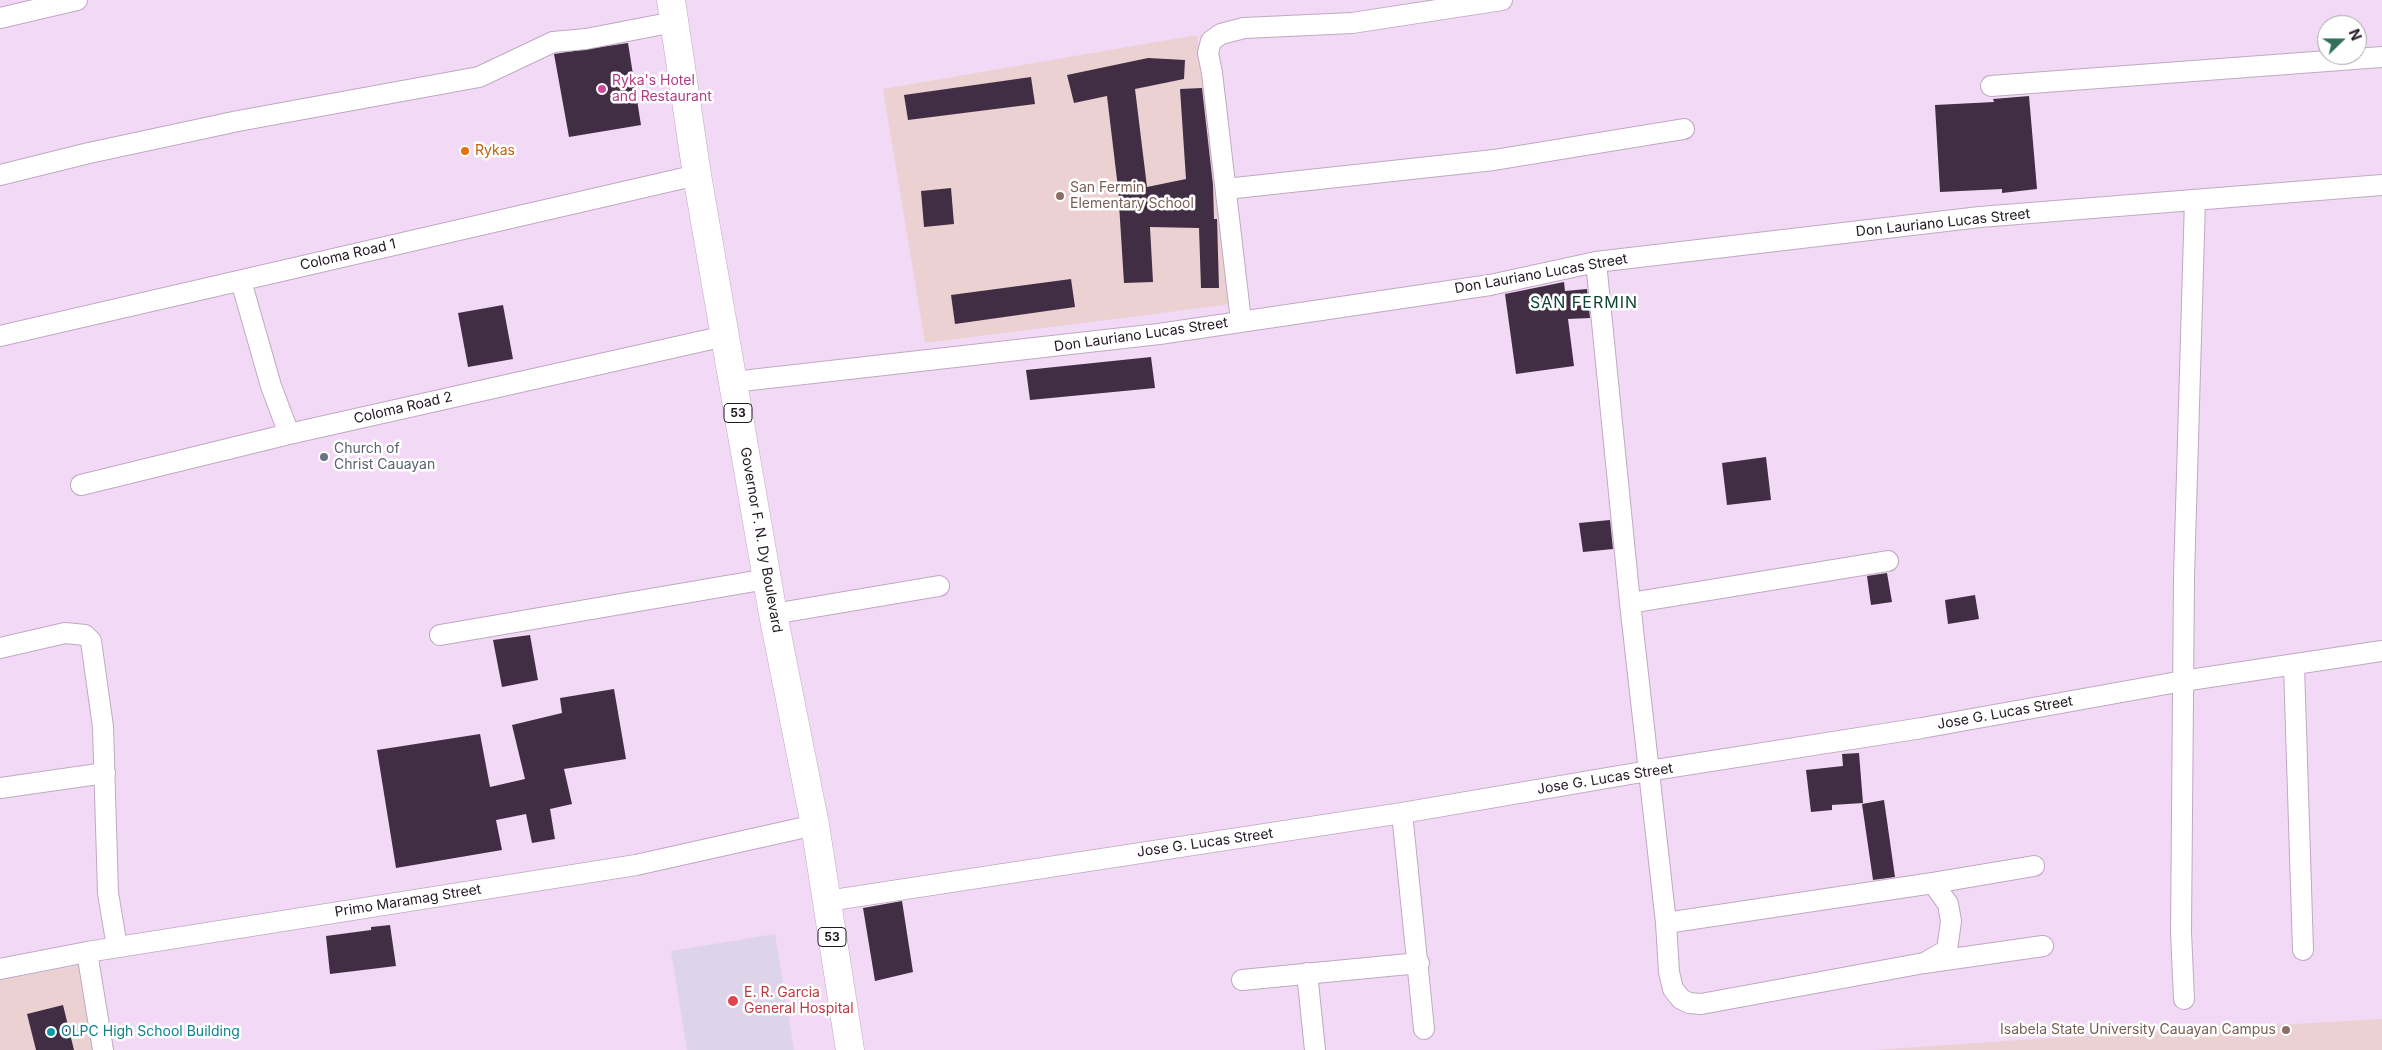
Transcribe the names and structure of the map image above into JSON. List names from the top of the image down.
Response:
{
  "streets": {
    "highway": ["53", "Governor F. N. Dy Boulevard"],
    "street": [
      "Don Lauriano Lucas Street",
      "Coloma Road 1",
      "Coloma Road 2",
      "Jose G. Lucas Street",
      "Primo Maramag Street"
    ]
  },
  "crossings": [
    ["Don Lauriano Lucas Street", "Governor F. N. Dy Boulevard"],
    ["Coloma Road 1", "Governor F. N. Dy Boulevard"],
    ["Coloma Road 2", "Governor F. N. Dy Boulevard"],
    ["Governor F. N. Dy Boulevard", "Jose G. Lucas Street"],
    ["Governor F. N. Dy Boulevard", "Primo Maramag Street"]
  ],
  "districts": ["SAN FERMIN"],
  "places": [
    "Ryka's Hotel and Restaurant",
    "Rykas",
    "San Fermin Elementary School",
    "Church of Christ Cauayan",
    "E. R. Garcia General Hospital",
    "Isabela State University Cauayan Campus",
    "OLPC High School Building"
  ],
  "north": "right"
}
